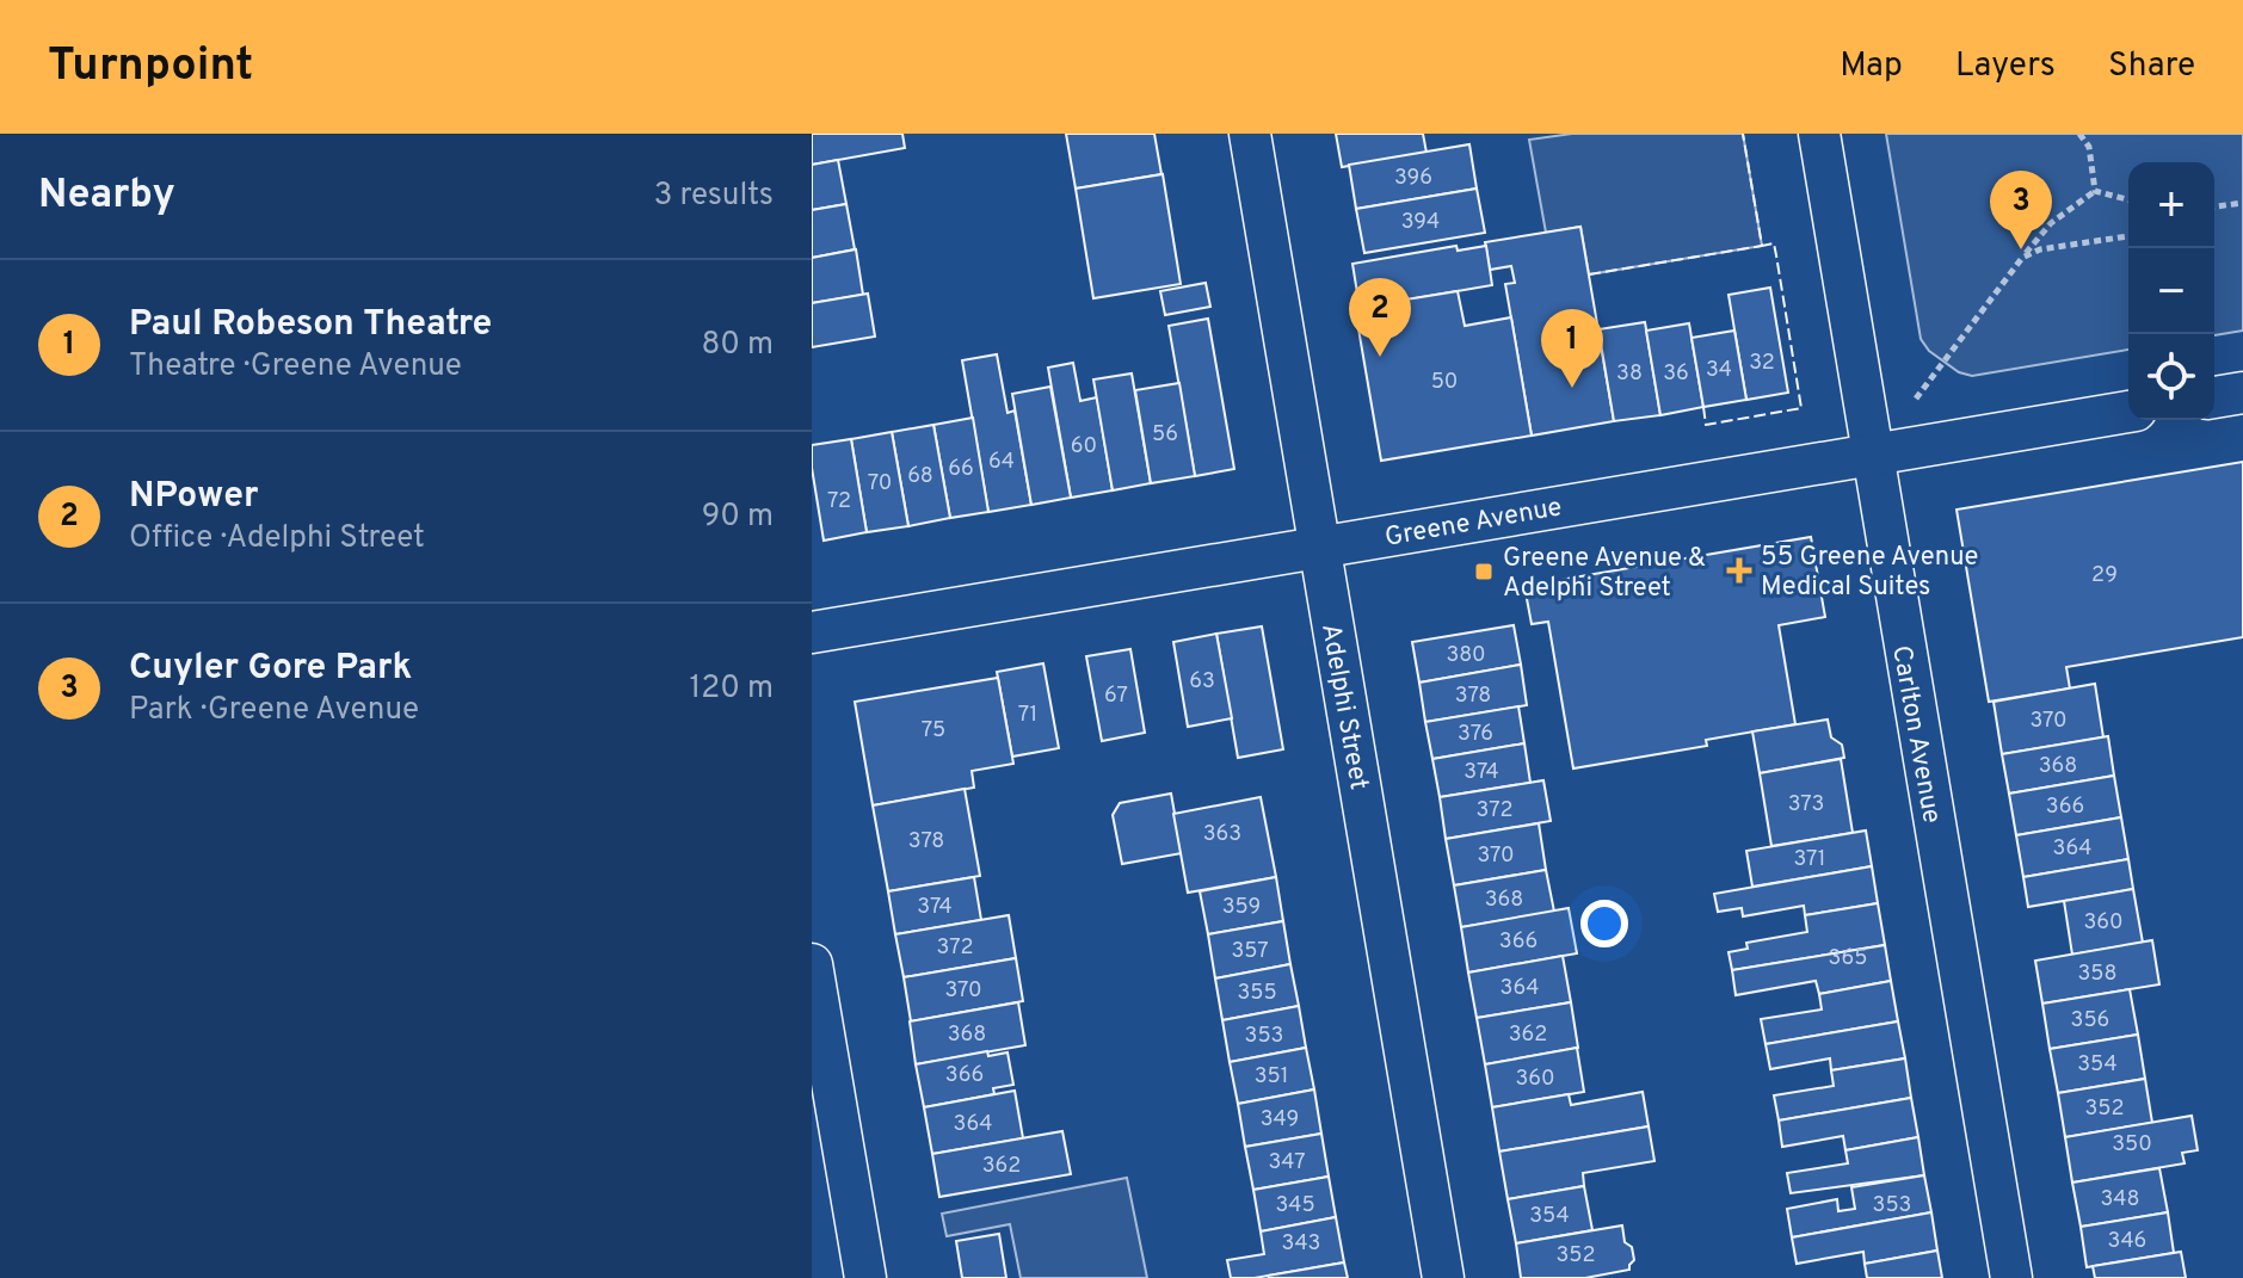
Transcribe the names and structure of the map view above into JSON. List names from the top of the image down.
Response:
{
  "streets": {
    "street": ["Greene Avenue", "Adelphi Street", "Carlton Avenue"]
  },
  "crossings": [
    ["Greene Avenue", "Adelphi Street"],
    ["Greene Avenue", "Carlton Avenue"]
  ],
  "places": {
    "health": ["55 Greene Avenue Medical Suites"],
    "transit": ["Greene Avenue & Adelphi Street"]
  },
  "house_numbers": [
    "396",
    "394",
    "32",
    "34",
    "38",
    "36",
    "50",
    "56",
    "60",
    "64",
    "66",
    "68",
    "70",
    "72",
    "29",
    "380",
    "63",
    "67",
    "378",
    "71",
    "370",
    "75",
    "376",
    "368",
    "374",
    "373",
    "366",
    "372",
    "363",
    "378",
    "364",
    "370",
    "371",
    "368",
    "374",
    "359",
    "360",
    "366",
    "372",
    "357",
    "365",
    "358",
    "364",
    "370",
    "355",
    "356",
    "368",
    "362",
    "353",
    "354",
    "366",
    "351",
    "360",
    "352",
    "349",
    "364",
    "350",
    "347",
    "362",
    "348",
    "345",
    "353",
    "354",
    "346",
    "343",
    "352"
  ],
  "page": {
    "header": "Turnpoint",
    "nav": ["Map", "Layers", "Share"],
    "heading": ["Nearby", "3 results"],
    "map_buttons": ["+", "−"],
    "pins": ["3", "2", "1"],
    "list": [
      {
        "mark": "1",
        "name": "Paul Robeson Theatre",
        "note": "Theatre · Greene Avenue",
        "value": "80 m"
      },
      {
        "mark": "2",
        "name": "NPower",
        "note": "Office · Adelphi Street",
        "value": "90 m"
      },
      {
        "mark": "3",
        "name": "Cuyler Gore Park",
        "note": "Park · Greene Avenue",
        "value": "120 m"
      }
    ]
  }
}
